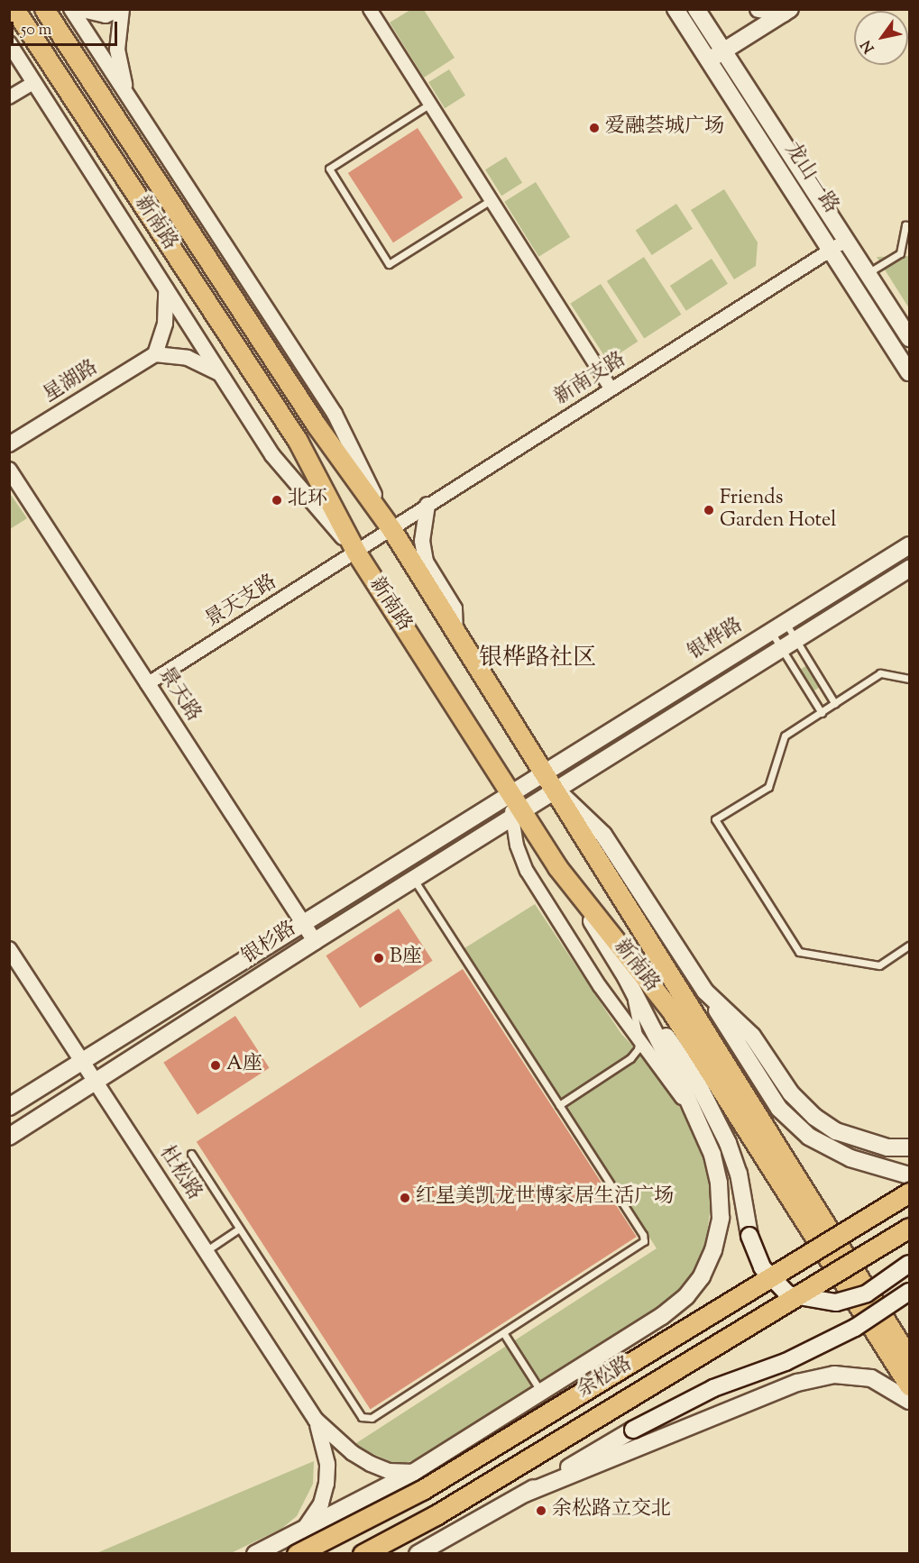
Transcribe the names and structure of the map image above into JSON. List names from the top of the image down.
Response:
{
  "streets": {
    "main road": [
      "龙山一路",
      "新南路",
      "银桦路",
      "银杉路",
      "余松路"
    ],
    "street": [
      "新南支路",
      "星湖路",
      "景天支路",
      "景天路",
      "杜松路"
    ]
  },
  "crossings": [
    ["龙山一路", "新南支路"],
    ["新南路", "新南支路"],
    ["新南路", "景天支路"],
    ["新南路", "银桦路"],
    ["新南路", "银杉路"],
    ["新南支路", "景天支路"],
    ["景天支路", "景天路"],
    ["银桦路", "银杉路"],
    ["景天路", "银杉路"],
    ["银杉路", "杜松路"]
  ],
  "districts": ["银桦路社区"],
  "places": [
    "爱融荟城广场",
    "北环",
    "Friends Garden Hotel",
    "B座",
    "A座",
    "红星美凯龙世博家居生活广场",
    "余松路立交北"
  ],
  "scale_bar": "50 m",
  "north": "bottom left"
}
